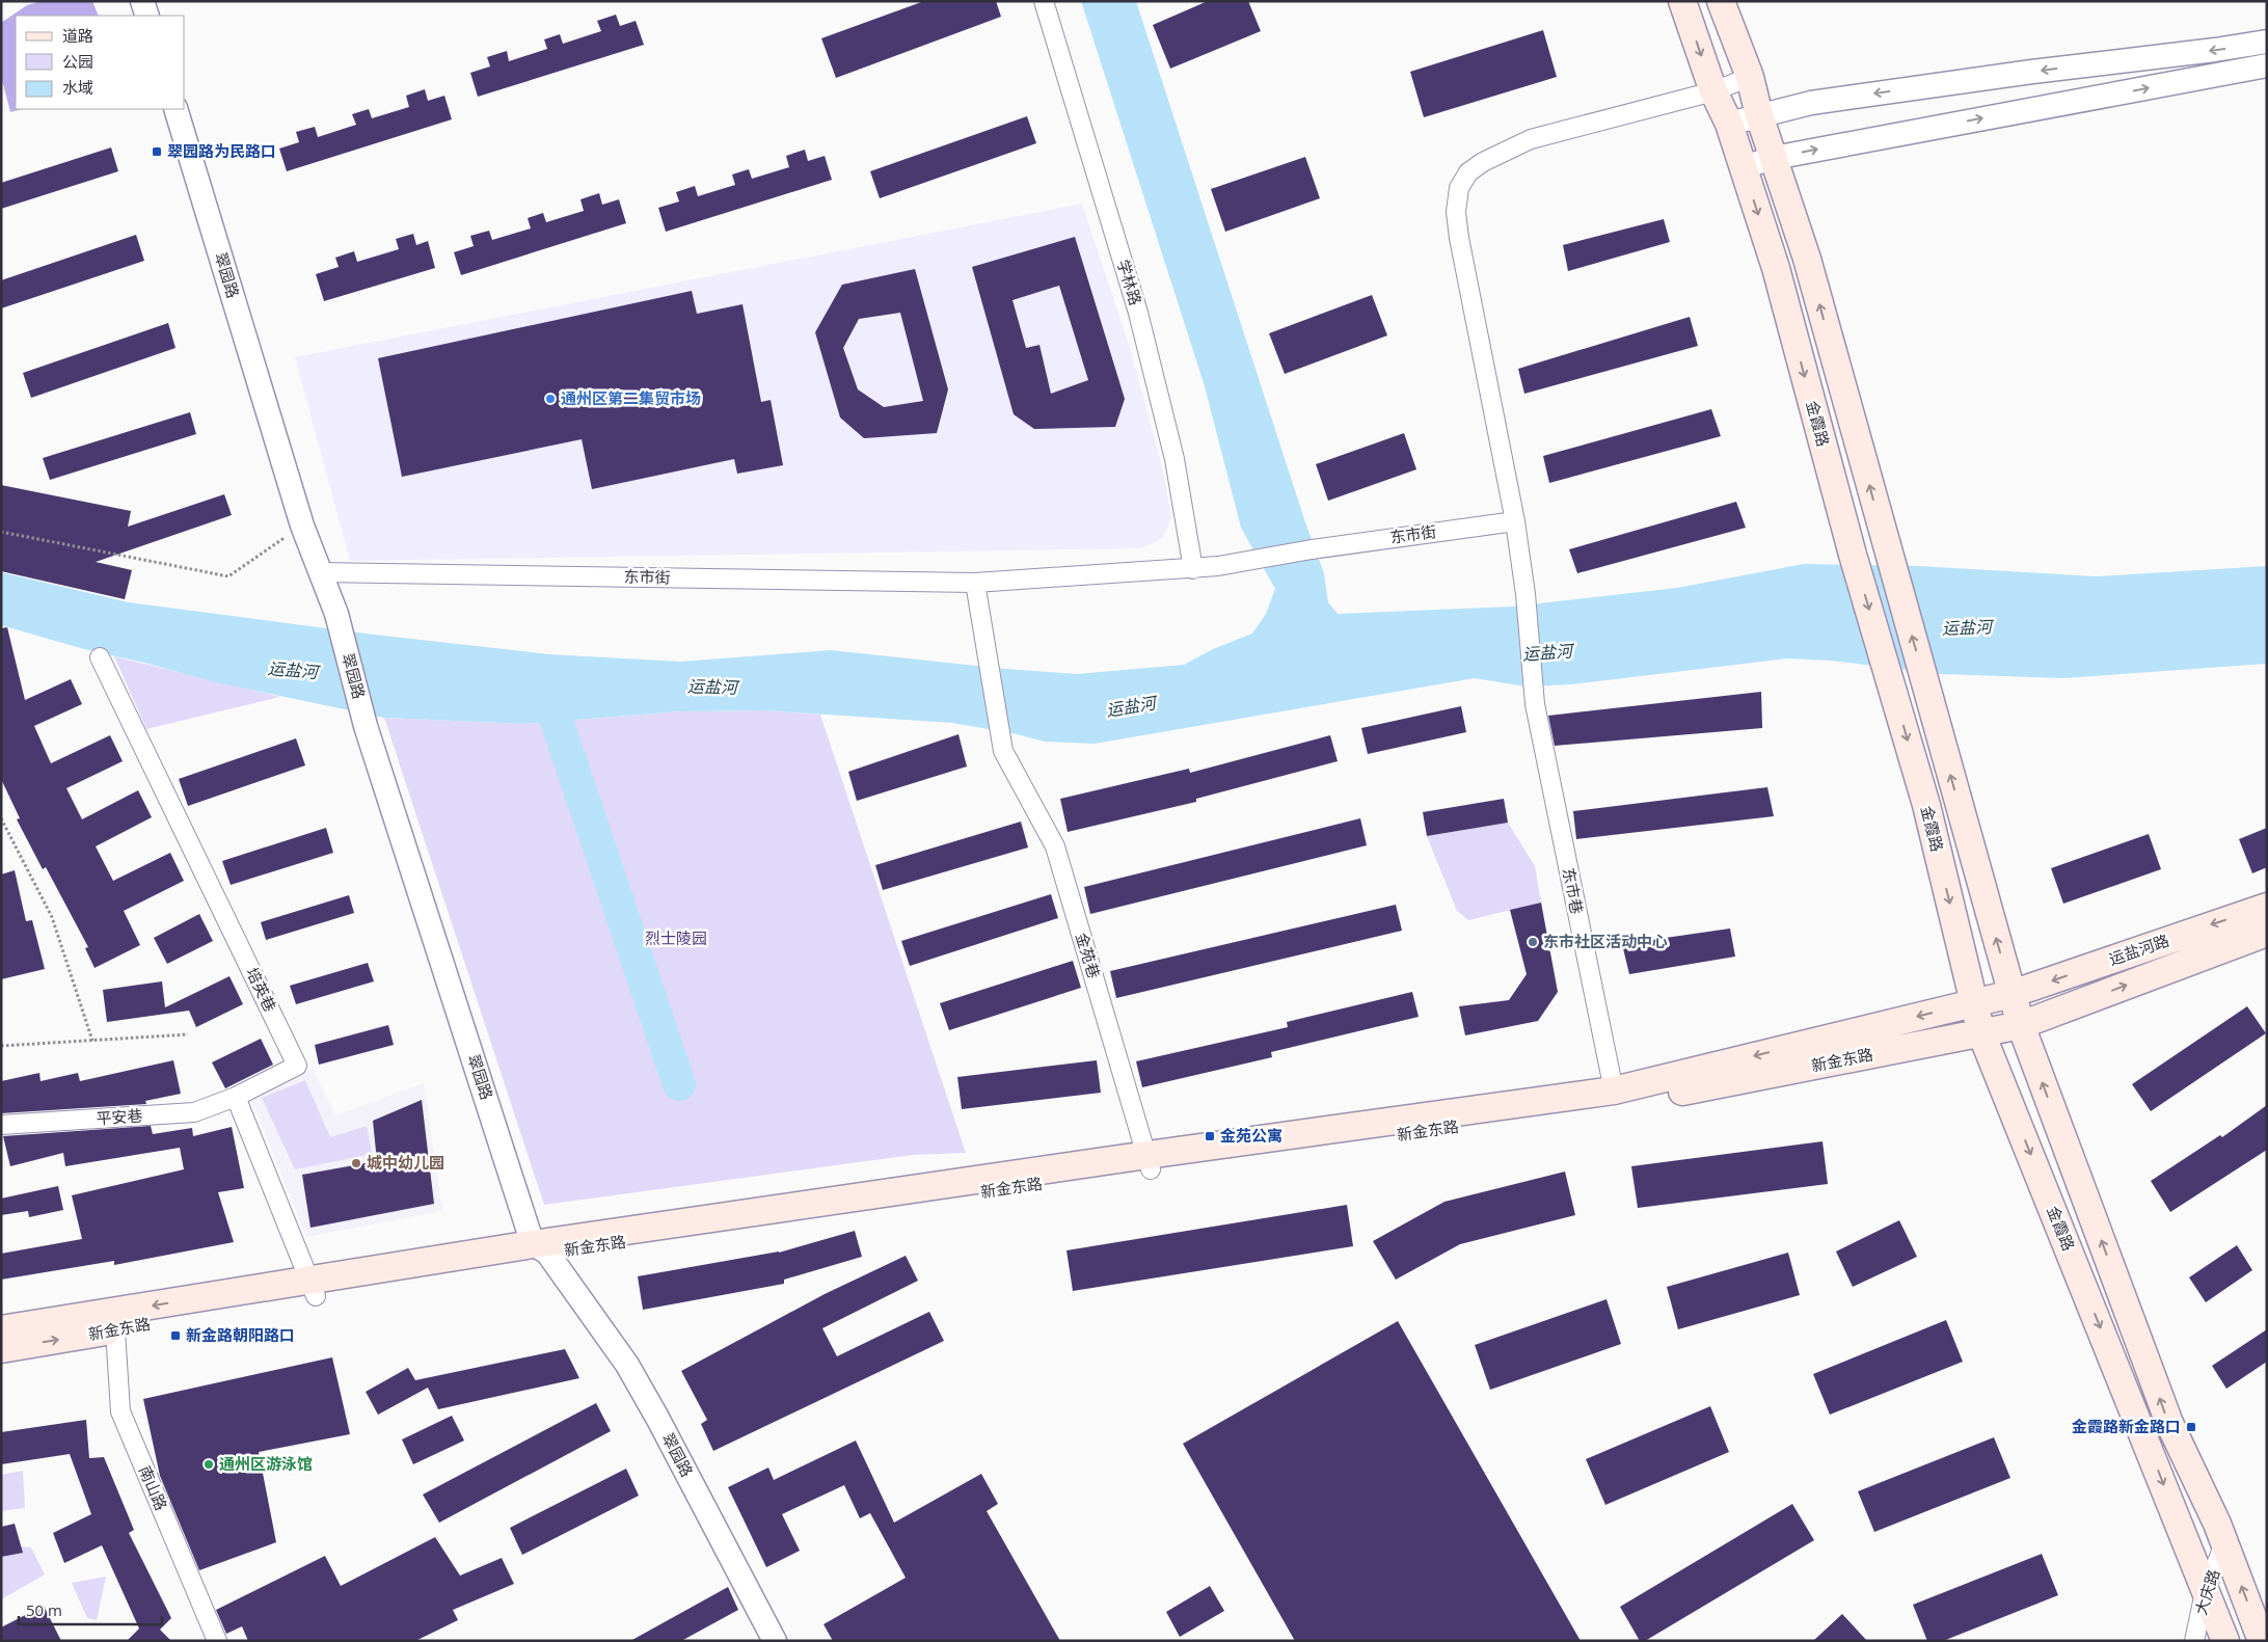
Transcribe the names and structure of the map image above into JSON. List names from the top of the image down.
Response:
{
  "streets": {
    "main road": ["金霞路", "运盐河路", "新金东路"],
    "street": [
      "翠园路",
      "学林路",
      "东市街",
      "东市巷",
      "金苑巷",
      "培英巷",
      "平安巷",
      "南山路",
      "大庆路"
    ]
  },
  "crossings": [
    ["翠园路", "东市街"],
    ["翠园路", "新金东路"],
    ["学林路", "东市街"],
    ["金霞路", "东市巷"],
    ["金霞路", "运盐河路"],
    ["金霞路", "新金东路"],
    ["金霞路", "大庆路"],
    ["东市街", "东市巷"],
    ["东市街", "金苑巷"],
    ["东市巷", "新金东路"],
    ["运盐河路", "新金东路"],
    ["金苑巷", "新金东路"],
    ["培英巷", "平安巷"],
    ["新金东路", "南山路"]
  ],
  "water": ["运盐河"],
  "parks": ["烈士陵园"],
  "places": {
    "transit": [
      "翠园路为民路口",
      "金苑公寓",
      "新金路朝阳路口",
      "金霞路新金路口"
    ],
    "other": [
      "通州区第二集贸市场",
      "东市社区活动中心",
      "城中幼儿园",
      "通州区游泳馆"
    ]
  },
  "legend": ["道路", "公园", "水域"],
  "scale_bar": "50 m"
}
